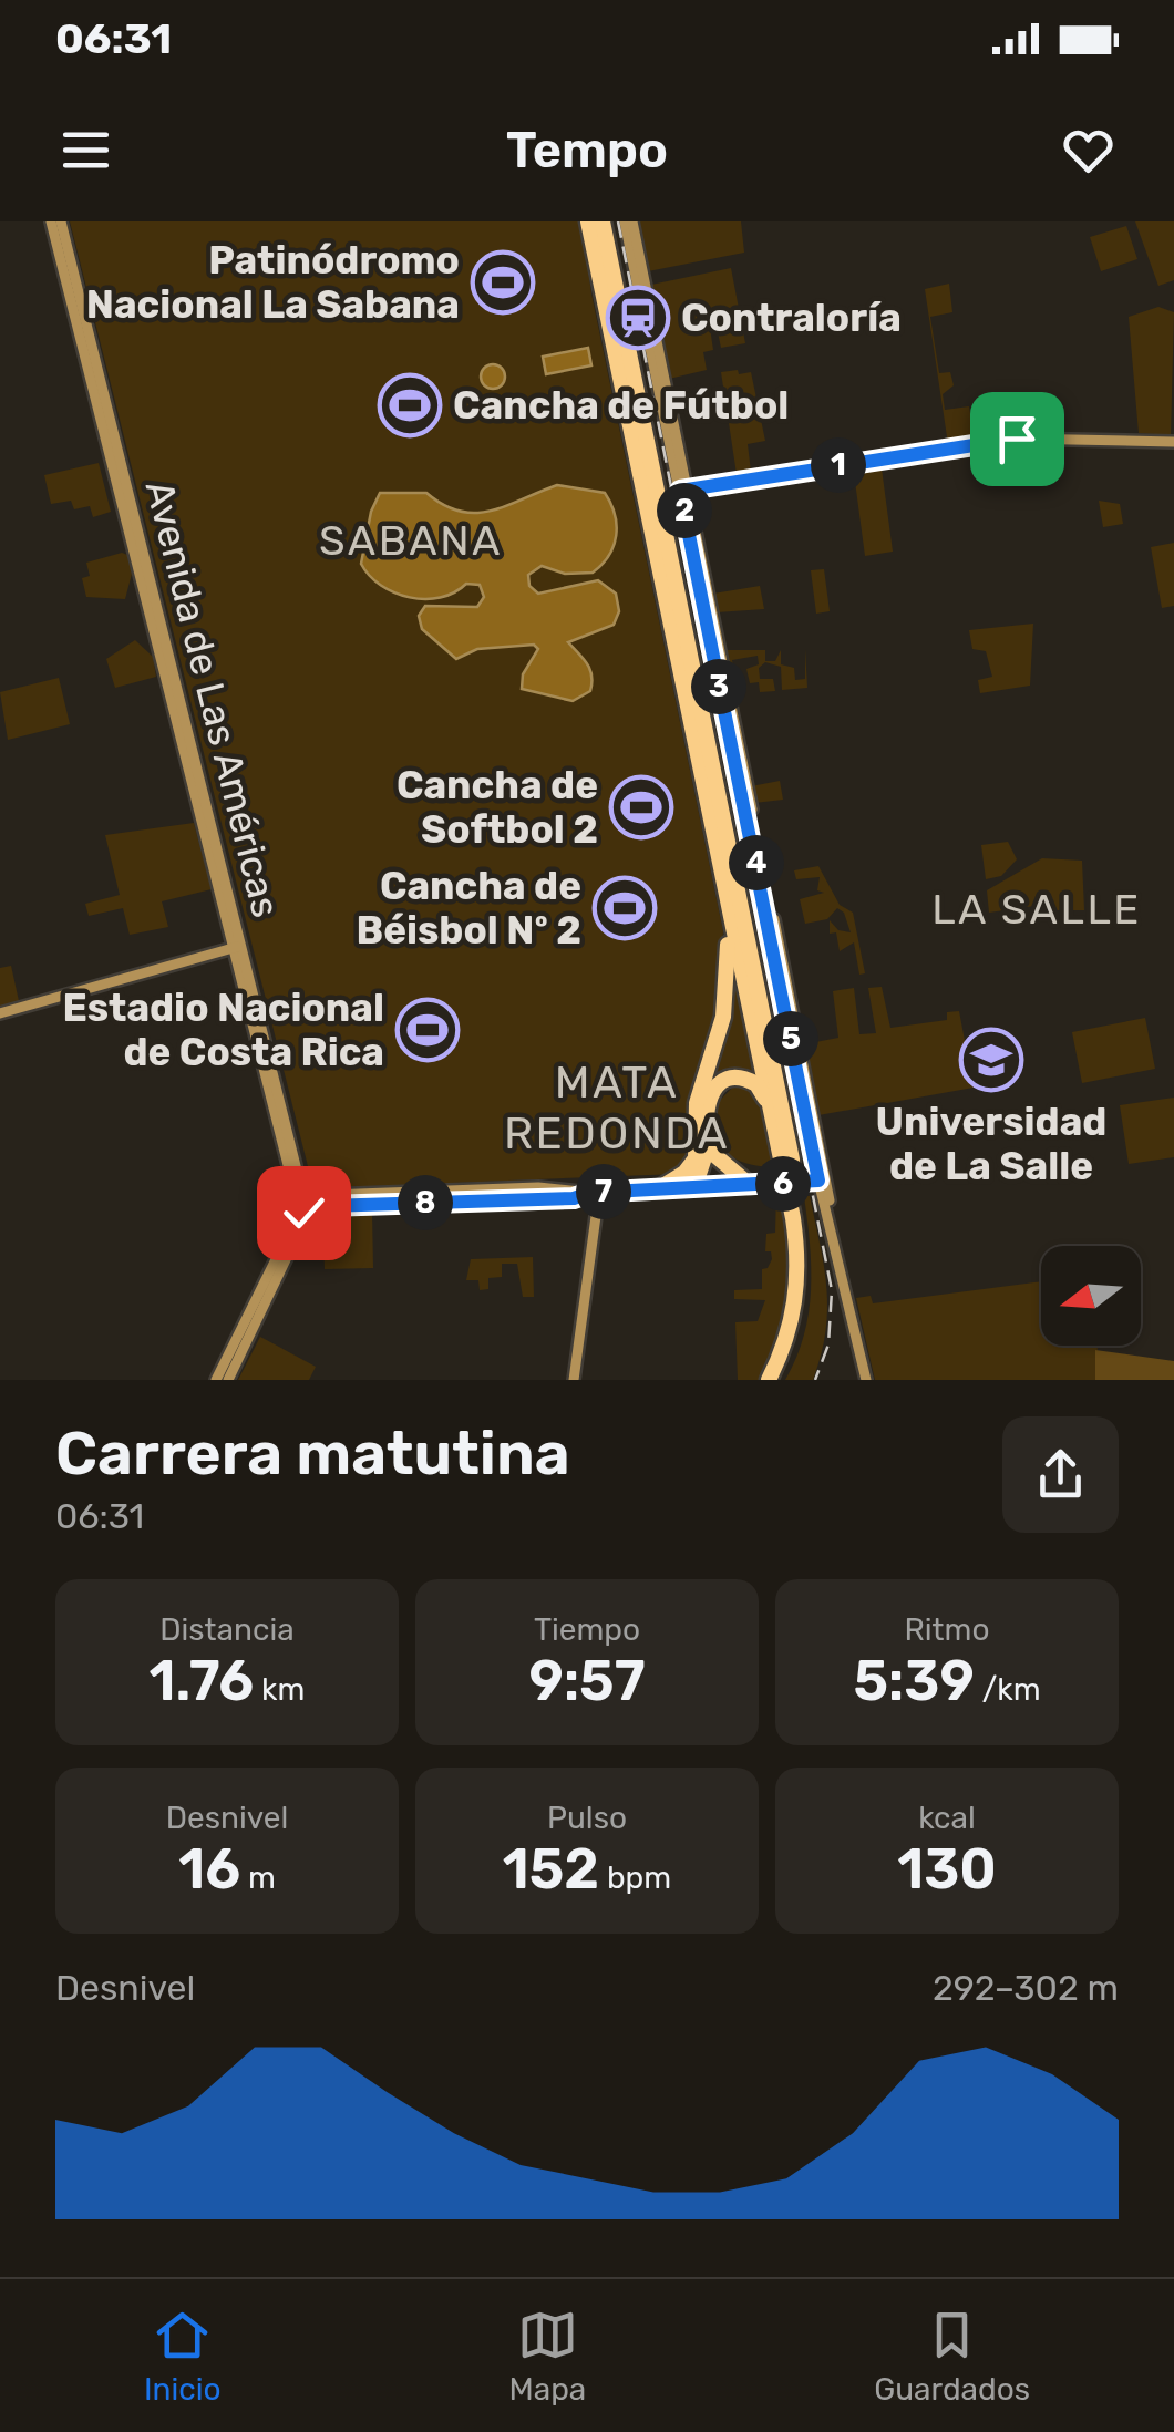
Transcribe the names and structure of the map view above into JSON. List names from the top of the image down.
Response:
{
  "streets": {
    "main road": ["Avenida de Las Américas"]
  },
  "districts": ["SABANA", "LA SALLE", "MATA REDONDA"],
  "places": {
    "sports": [
      "Patinódromo Nacional La Sabana",
      "Cancha de Fútbol",
      "Cancha de Softbol 2",
      "Cancha de Béisbol Nº 2",
      "Estadio Nacional de Costa Rica"
    ],
    "station": ["Contraloría"],
    "school or university": ["Universidad de La Salle"]
  },
  "north": "left",
  "page": {
    "status": "06:31",
    "header": "Tempo",
    "pins": [
      "1",
      "2",
      "3",
      "4",
      "5",
      "6",
      "7",
      "8"
    ],
    "heading": ["Carrera matutina", "06:31"],
    "stats": [
      ["Distancia", "1.76 km"],
      ["Tiempo", "9:57"],
      ["Ritmo", "5:39 /km"],
      ["Desnivel", "16 m"],
      ["Pulso", "152 bpm"],
      ["kcal", "130"]
    ],
    "chart": ["Desnivel", "292–302 m"],
    "tabs": ["Inicio", "Mapa", "Guardados"]
  }
}
